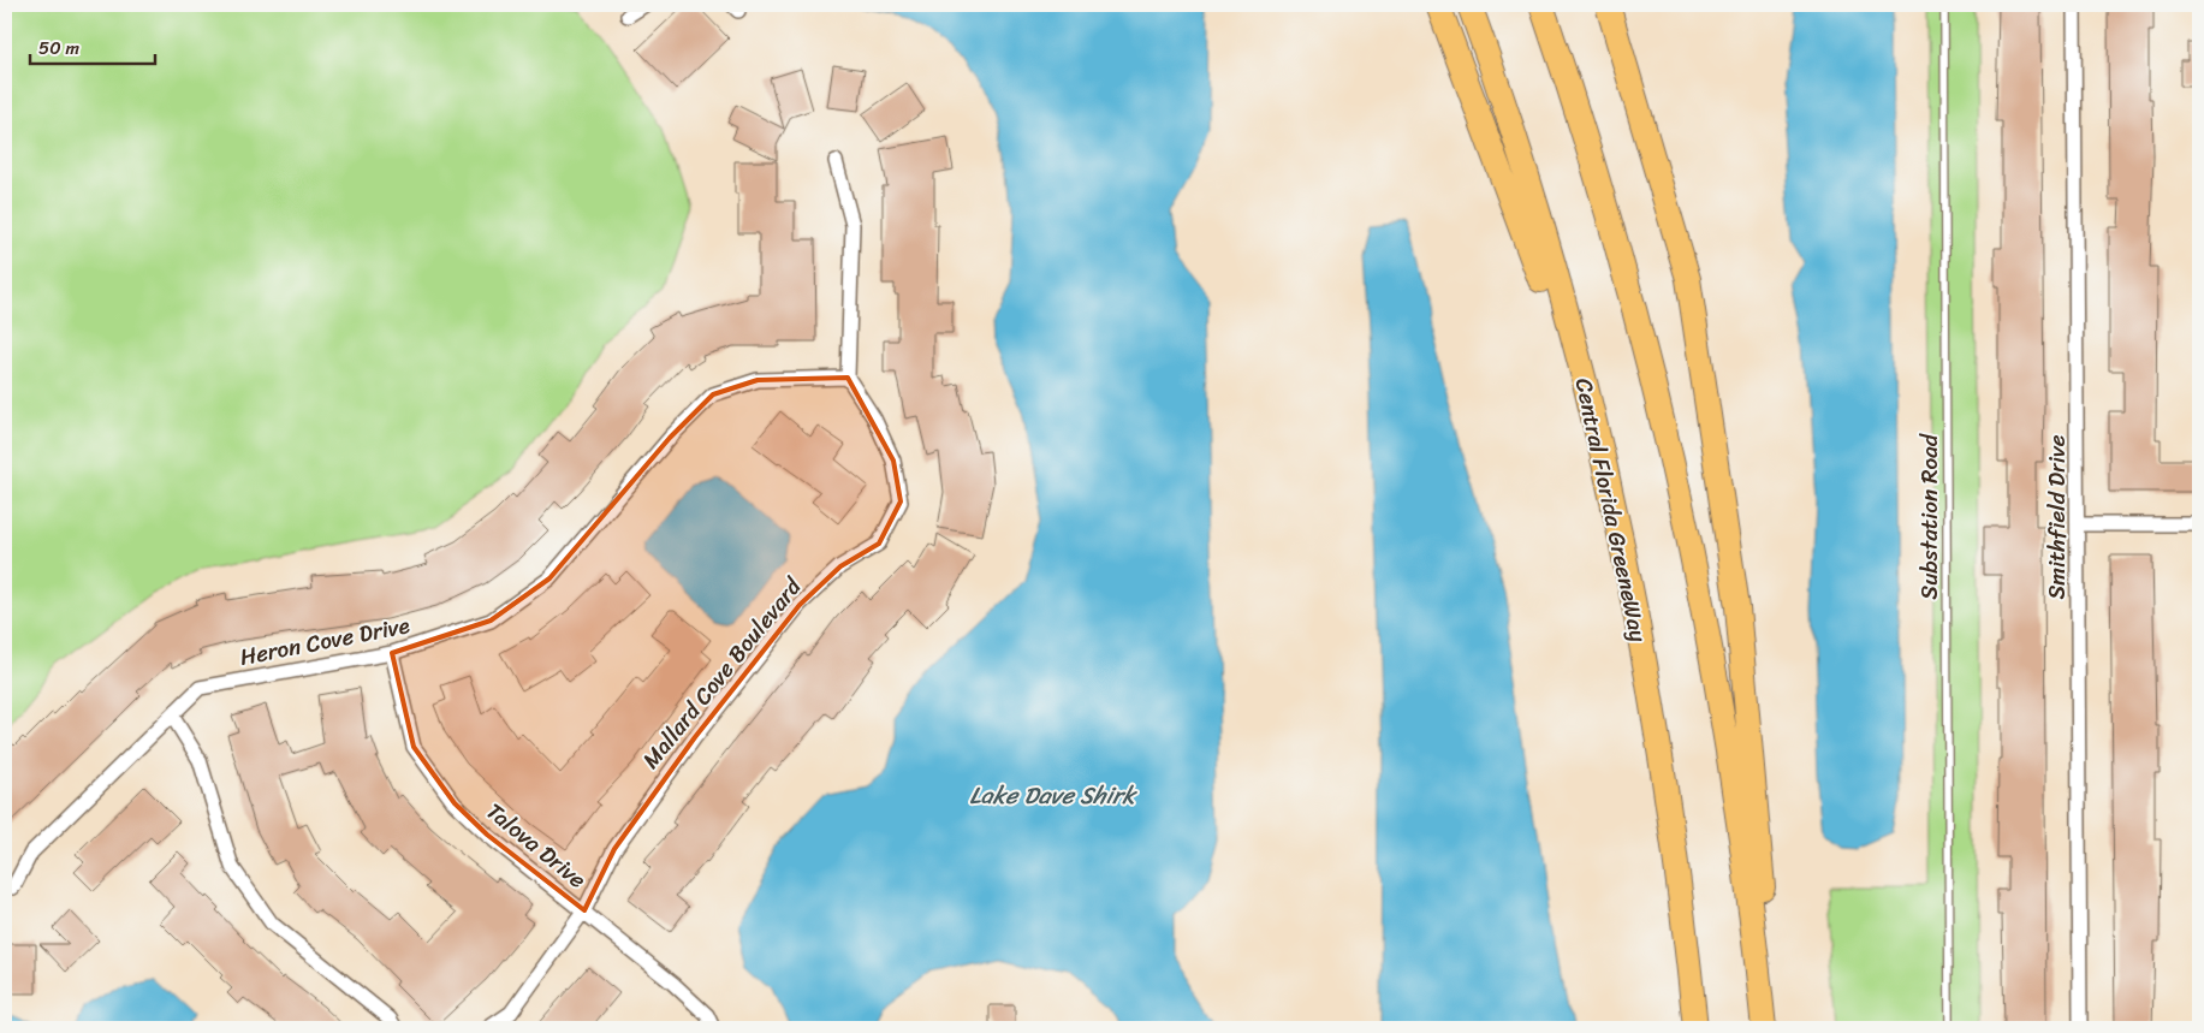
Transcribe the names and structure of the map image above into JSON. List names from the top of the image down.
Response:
{
  "streets": {
    "highway": ["Central Florida GreeneWay"],
    "street": [
      "Smithfield Drive",
      "Heron Cove Drive",
      "Mallard Cove Boulevard",
      "Talova Drive"
    ],
    "lane": ["Substation Road"]
  },
  "crossings": [
    ["Heron Cove Drive", "Mallard Cove Boulevard"],
    ["Heron Cove Drive", "Talova Drive"],
    ["Mallard Cove Boulevard", "Talova Drive"]
  ],
  "water": ["Lake Dave Shirk"],
  "scale_bar": "50 m"
}
